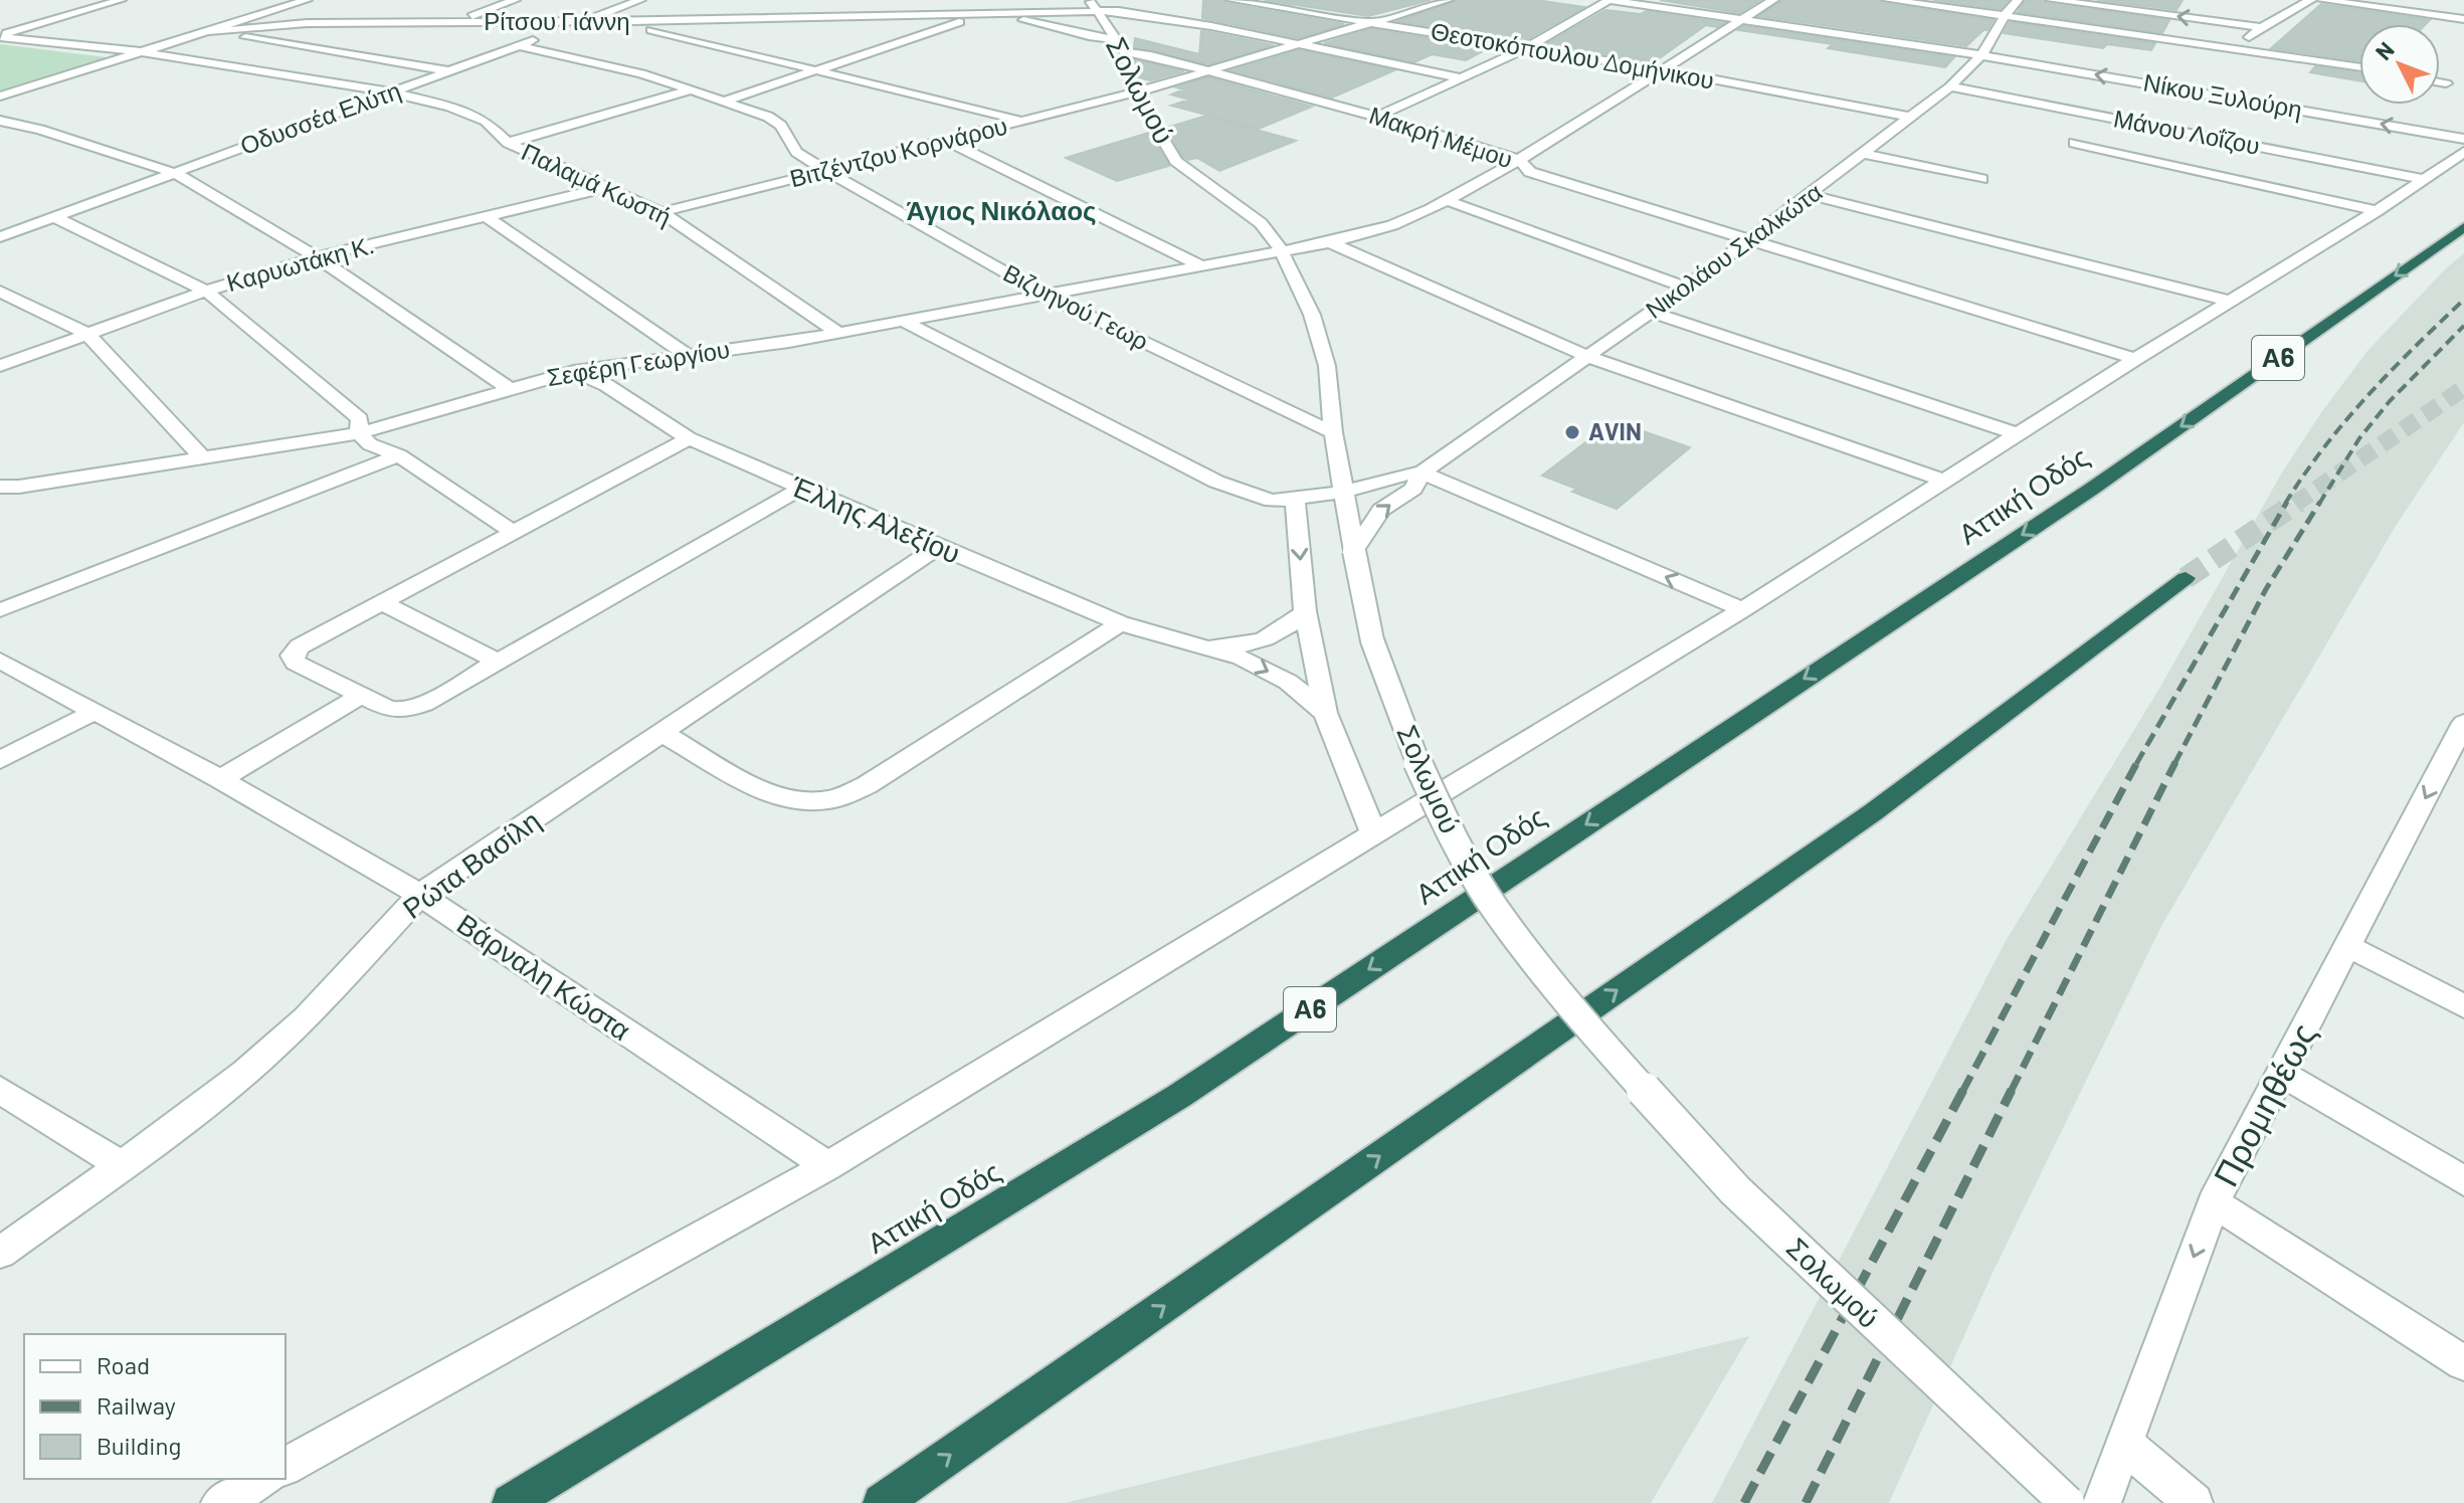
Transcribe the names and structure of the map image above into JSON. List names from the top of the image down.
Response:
{
  "streets": {
    "highway": ["Α6", "Αττική Οδός"],
    "street": [
      "Ρίτσου Γιάννη",
      "Θεοτοκόπουλου Δομήνικου",
      "Σολωμού",
      "Νίκου Ξυλούρη",
      "Οδυσσέα Ελύτη",
      "Μάνου Λοΐζου",
      "Μακρή Μέμου",
      "Βιτζέντζου Κορνάρου",
      "Παλαμά Κωστή",
      "Νικολάου Σκαλκώτα",
      "Καρυωτάκη Κ.",
      "Βιζυηνού Γεωρ",
      "Σεφέρη Γεωργίου",
      "Έλλης Αλεξίου",
      "Ρώτα Βασίλη",
      "Βάρναλη Κώστα",
      "Προμηθέως"
    ]
  },
  "crossings": [
    ["Ρίτσου Γιάννη", "Σολωμού"],
    ["Ρίτσου Γιάννη", "Οδυσσέα Ελύτη"],
    ["Ρίτσου Γιάννη", "Βιτζέντζου Κορνάρου"],
    ["Θεοτοκόπουλου Δομήνικου", "Βιτζέντζου Κορνάρου"],
    ["Θεοτοκόπουλου Δομήνικου", "Νικολάου Σκαλκώτα"],
    ["Θεοτοκόπουλου Δομήνικου", "Σεφέρη Γεωργίου"],
    ["Σολωμού", "Μακρή Μέμου"],
    ["Σολωμού", "Βιτζέντζου Κορνάρου"],
    ["Σολωμού", "Νικολάου Σκαλκώτα"],
    ["Σολωμού", "Βιζυηνού Γεωρ"],
    ["Σολωμού", "Σεφέρη Γεωργίου"],
    ["Νίκου Ξυλούρη", "Νικολάου Σκαλκώτα"],
    ["Νίκου Ξυλούρη", "Σεφέρη Γεωργίου"],
    ["Οδυσσέα Ελύτη", "Παλαμά Κωστή"],
    ["Οδυσσέα Ελύτη", "Βιζυηνού Γεωρ"],
    ["Μάνου Λοΐζου", "Νικολάου Σκαλκώτα"],
    ["Μακρή Μέμου", "Βιτζέντζου Κορνάρου"],
    ["Μακρή Μέμου", "Νικολάου Σκαλκώτα"],
    ["Μακρή Μέμου", "Σεφέρη Γεωργίου"],
    ["Βιτζέντζου Κορνάρου", "Παλαμά Κωστή"],
    ["Βιτζέντζου Κορνάρου", "Βιζυηνού Γεωρ"],
    ["Παλαμά Κωστή", "Καρυωτάκη Κ."],
    ["Παλαμά Κωστή", "Σεφέρη Γεωργίου"],
    ["Νικολάου Σκαλκώτα", "Σεφέρη Γεωργίου"],
    ["Βιζυηνού Γεωρ", "Σεφέρη Γεωργίου"],
    ["Σεφέρη Γεωργίου", "Έλλης Αλεξίου"],
    ["Έλλης Αλεξίου", "Ρώτα Βασίλη"],
    ["Ρώτα Βασίλη", "Βάρναλη Κώστα"]
  ],
  "one_way": ["Προμηθέως"],
  "districts": ["Άγιος Νικόλαος"],
  "places": ["AVIN"],
  "legend": ["Road", "Railway", "Building"],
  "north": "top left"
}
